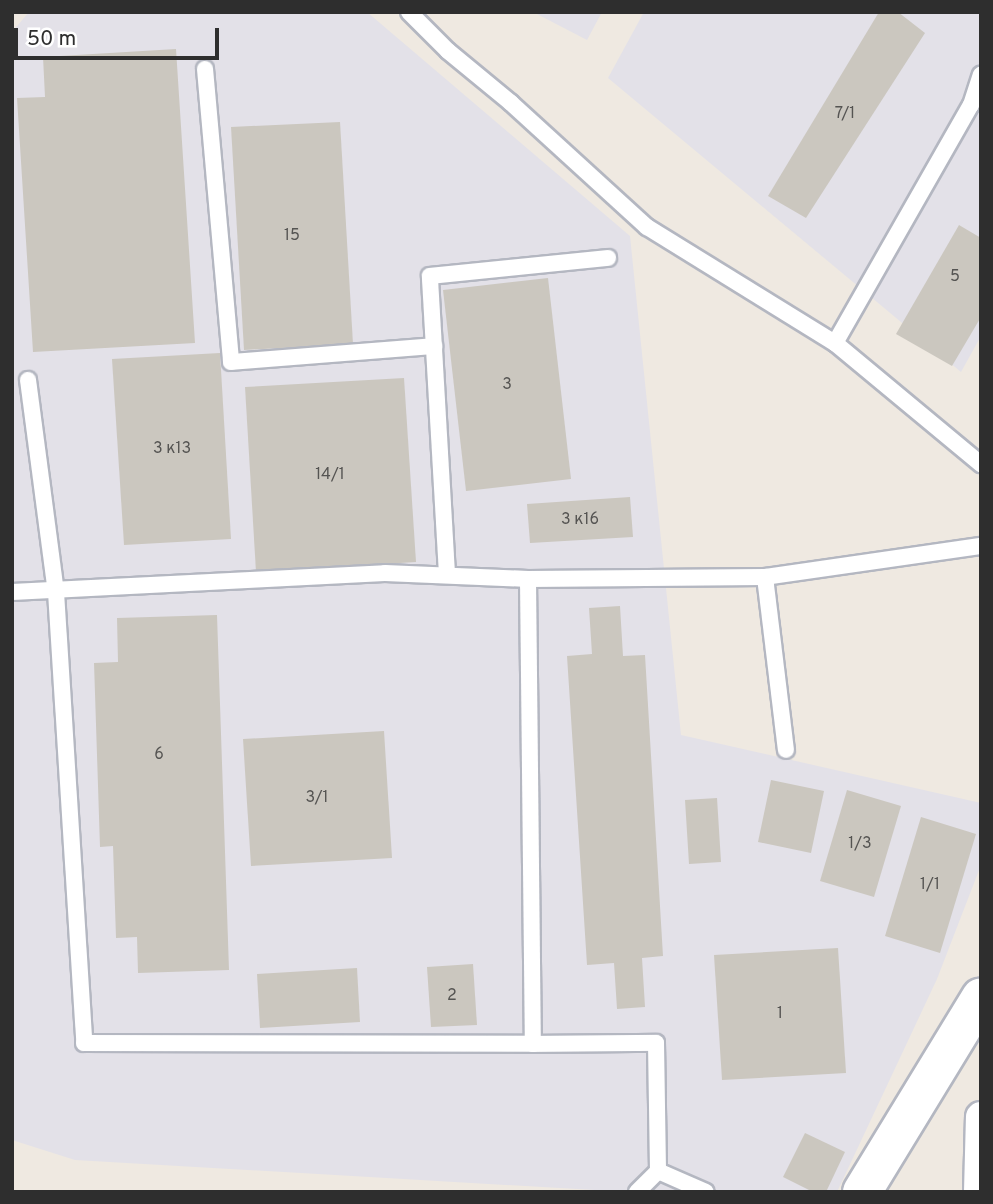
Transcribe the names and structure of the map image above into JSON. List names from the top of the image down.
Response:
{
  "house_numbers": [
    "7/1",
    "15",
    "5",
    "3",
    "3 к13",
    "14/1",
    "3 к16",
    "6",
    "3/1",
    "1/3",
    "1/1",
    "2",
    "1"
  ],
  "scale_bar": "50 m"
}
